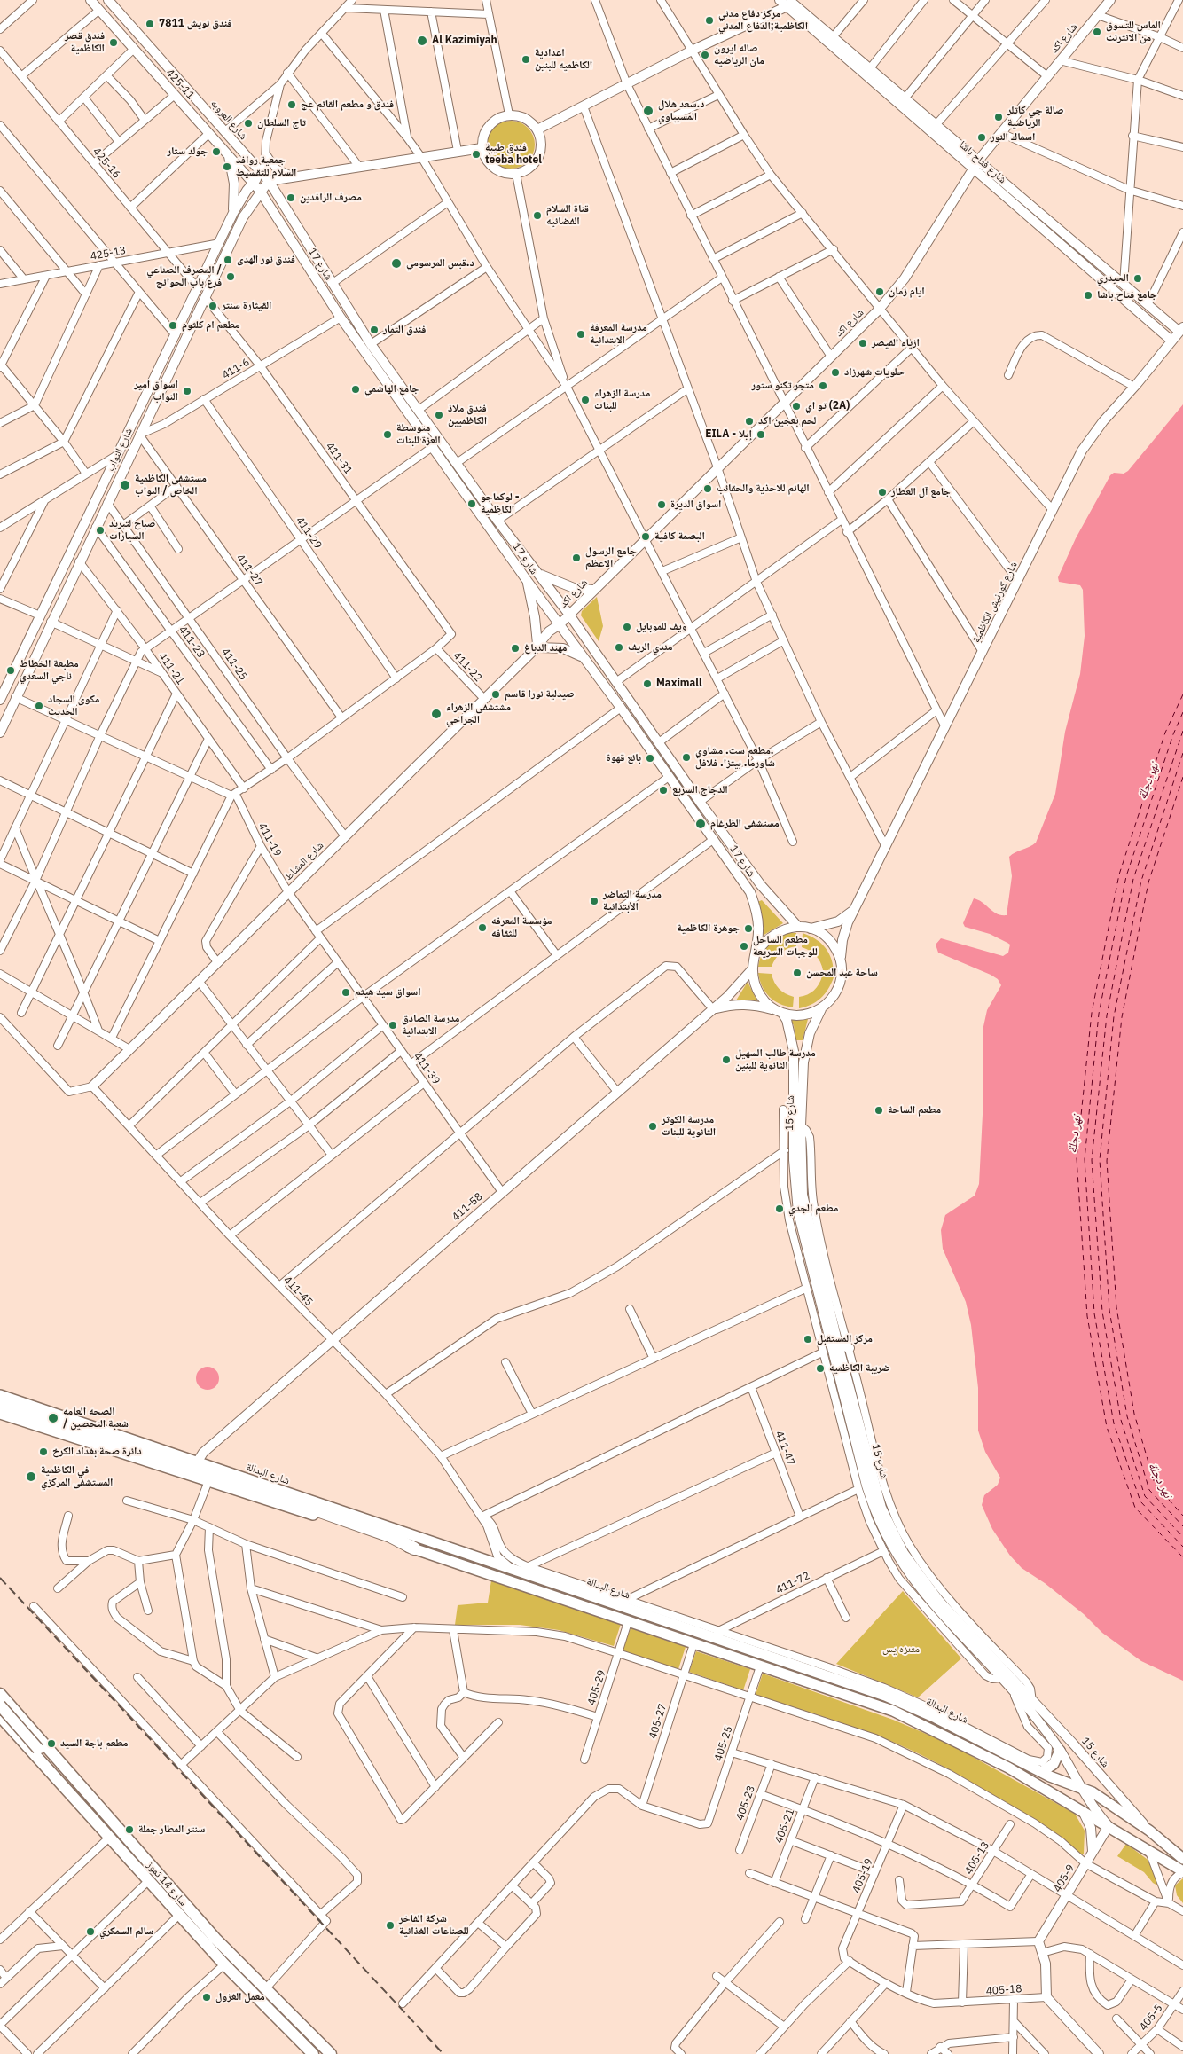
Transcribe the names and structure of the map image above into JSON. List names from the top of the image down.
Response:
{
  "streets": {
    "main road": ["شارع البدالة", "شارع 14 تموز"],
    "street": [
      "شارع اكد",
      "425-11",
      "شارع العروبه",
      "شارع فتاح باشا",
      "425-16",
      "425-13",
      "شارع 17",
      "411-6",
      "شارع النواب",
      "411-31",
      "411-29",
      "411-27",
      "شارع كورنيش الكاظمية",
      "411-23",
      "411-25",
      "411-22",
      "411-21",
      "411-19",
      "شارع المشاط",
      "411-39",
      "شارع 15",
      "411-58",
      "411-45",
      "411-47",
      "411-72",
      "405-29",
      "405-27",
      "405-25",
      "405-23",
      "405-21",
      "405-13",
      "405-19",
      "405-9",
      "405-18",
      "405-5"
    ]
  },
  "crossings": [
    ["شارع اكد", "شارع فتاح باشا"],
    ["شارع اكد", "شارع 17"],
    ["شارع اكد", "شارع المشاط"],
    ["425-11", "شارع 17"],
    ["425-11", "شارع النواب"],
    ["شارع العروبه", "شارع 17"],
    ["شارع العروبه", "شارع النواب"],
    ["شارع فتاح باشا", "شارع كورنيش الكاظمية"],
    ["425-16", "425-13"],
    ["425-16", "شارع النواب"],
    ["425-13", "شارع النواب"],
    ["شارع 17", "411-6"],
    ["شارع 17", "شارع النواب"],
    ["شارع 17", "شارع كورنيش الكاظمية"],
    ["شارع 17", "شارع المشاط"],
    ["شارع 17", "شارع 15"],
    ["شارع 17", "411-58"],
    ["411-6", "شارع النواب"],
    ["411-6", "411-31"],
    ["411-6", "411-29"],
    ["411-6", "411-27"],
    ["شارع النواب", "411-31"],
    ["شارع النواب", "411-27"],
    ["شارع النواب", "411-23"],
    ["شارع النواب", "411-25"],
    ["شارع النواب", "411-21"],
    ["411-31", "411-22"],
    ["شارع كورنيش الكاظمية", "شارع 15"],
    ["شارع كورنيش الكاظمية", "411-58"],
    ["411-25", "شارع المشاط"],
    ["411-22", "شارع المشاط"],
    ["411-19", "شارع المشاط"],
    ["411-19", "411-39"],
    ["شارع المشاط", "411-39"],
    ["شارع المشاط", "411-45"],
    ["411-39", "411-58"],
    ["شارع 15", "411-58"],
    ["شارع 15", "شارع البدالة"],
    ["شارع 15", "405-9"],
    ["411-58", "411-45"],
    ["411-58", "شارع البدالة"],
    ["شارع البدالة", "411-72"],
    ["شارع البدالة", "405-29"],
    ["شارع البدالة", "405-27"],
    ["شارع البدالة", "405-25"],
    ["شارع البدالة", "405-9"],
    ["405-27", "405-25"],
    ["405-19", "405-18"]
  ],
  "water": ["نهر دجلة"],
  "parks": ["متنزه يس"],
  "places": [
    "مركز دفاع مدني الكاظمية;الدفاع المدني",
    "فندق نويش 7811",
    "الماس للتسوق من الانترنت",
    "Al Kazimiyah",
    "فندق قصر الكاظمية",
    "صاله ايرون مان الرياضيه",
    "اعدادية الكاظميه للبنين",
    "فندق و مطعم القائم عج",
    "د.سعد هلال المسيباوي",
    "صالة جي كاتلر الرياضية",
    "تاج السلطان",
    "اسماك النور",
    "جولد ستار",
    "فندق طيبة teeba hotel",
    "جمعية روافد السلام للتقسيط",
    "مصرف الرافدين",
    "قناة السلام الفضائيه",
    "فندق نور الهدى",
    "د.قبس المرسومي",
    "المصرف الصناعي / فرع باب الحوائج",
    "الحيدري",
    "ايام زمان",
    "جامع فتاح باشا",
    "القيثارة سنتر",
    "مطعم ام كلثوم",
    "فندق التمار",
    "مدرسة المعرفة الابتدائية",
    "ازياء القيصر",
    "حلويات شهرزاد",
    "متجر تكنو ستور",
    "جامع الهاشمي",
    "اسواق امير النواب",
    "مدرسة الزهراء للبنات",
    "تو اي (2A)",
    "فندق ملاذ الكاظميين",
    "لحم بعجين اكد",
    "متوسطة العزة للبنات",
    "EILA - إيلا",
    "مستشفى الكاظمية الخاص / النواب",
    "الهانم للاحذية والحقائب",
    "جامع آل العطار",
    "لوكماجو - الكاظمية",
    "اسواق الديرة",
    "صباح لتبريد السيارات",
    "البصمة كافية",
    "جامع الرسول الاعظم",
    "ويف للموبايل",
    "مندي الريف",
    "مهند الدباغ",
    "مطبعة الخطاط ناجي السعدي",
    "Maximall",
    "صيدلية نورا قاسم",
    "مكوى السجاد الحديث",
    "مشتشفى الزهراء الجراحي",
    "مطعم ست. مشاوي. شاورما. بيتزا. فلافل",
    "بائع قهوة",
    "الدجاج السريع",
    "مستشفى الظرغام",
    "مدرسة التماضر الأبتدائية",
    "مؤسسة المعرفه للثقافه",
    "جوهرة الكاظمية",
    "مطعم الساحل للوجبات السريعة",
    "ساحة عبد المحسن",
    "اسواق سيد هيثم",
    "مدرسة الصادق الابتدائية",
    "مدرسة طالب السهيل الثانوية للبنين",
    "مطعم الساحة",
    "مدرسة الكوثر الثانوية للبنات",
    "مطعم الجدي",
    "مركز المستقبل",
    "ضريبة الكاظميه",
    "الصحه العامه / شعبة التحصين",
    "دائرة صحة بغداد الكرخ",
    "في الكاظمية المستشفى المركزي",
    "مطعم باجة السيد",
    "سنتر المطار جملة",
    "شركة الفاخر للصناعات الغذائية",
    "سالم السمكري",
    "معمل الغزول"
  ]
}
